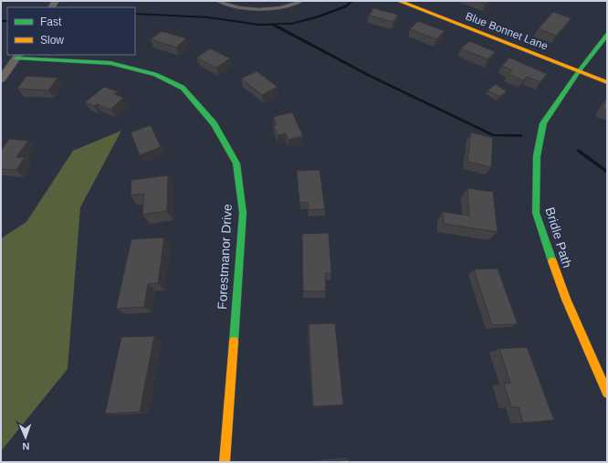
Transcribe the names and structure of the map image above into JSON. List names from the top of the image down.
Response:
{
  "streets": {
    "street": ["Blue Bonnet Lane", "Bridle Path", "Forestmanor Drive"]
  },
  "crossings": [
    ["Blue Bonnet Lane", "Bridle Path"]
  ],
  "legend": ["Fast", "Slow"],
  "north": "bottom"
}
